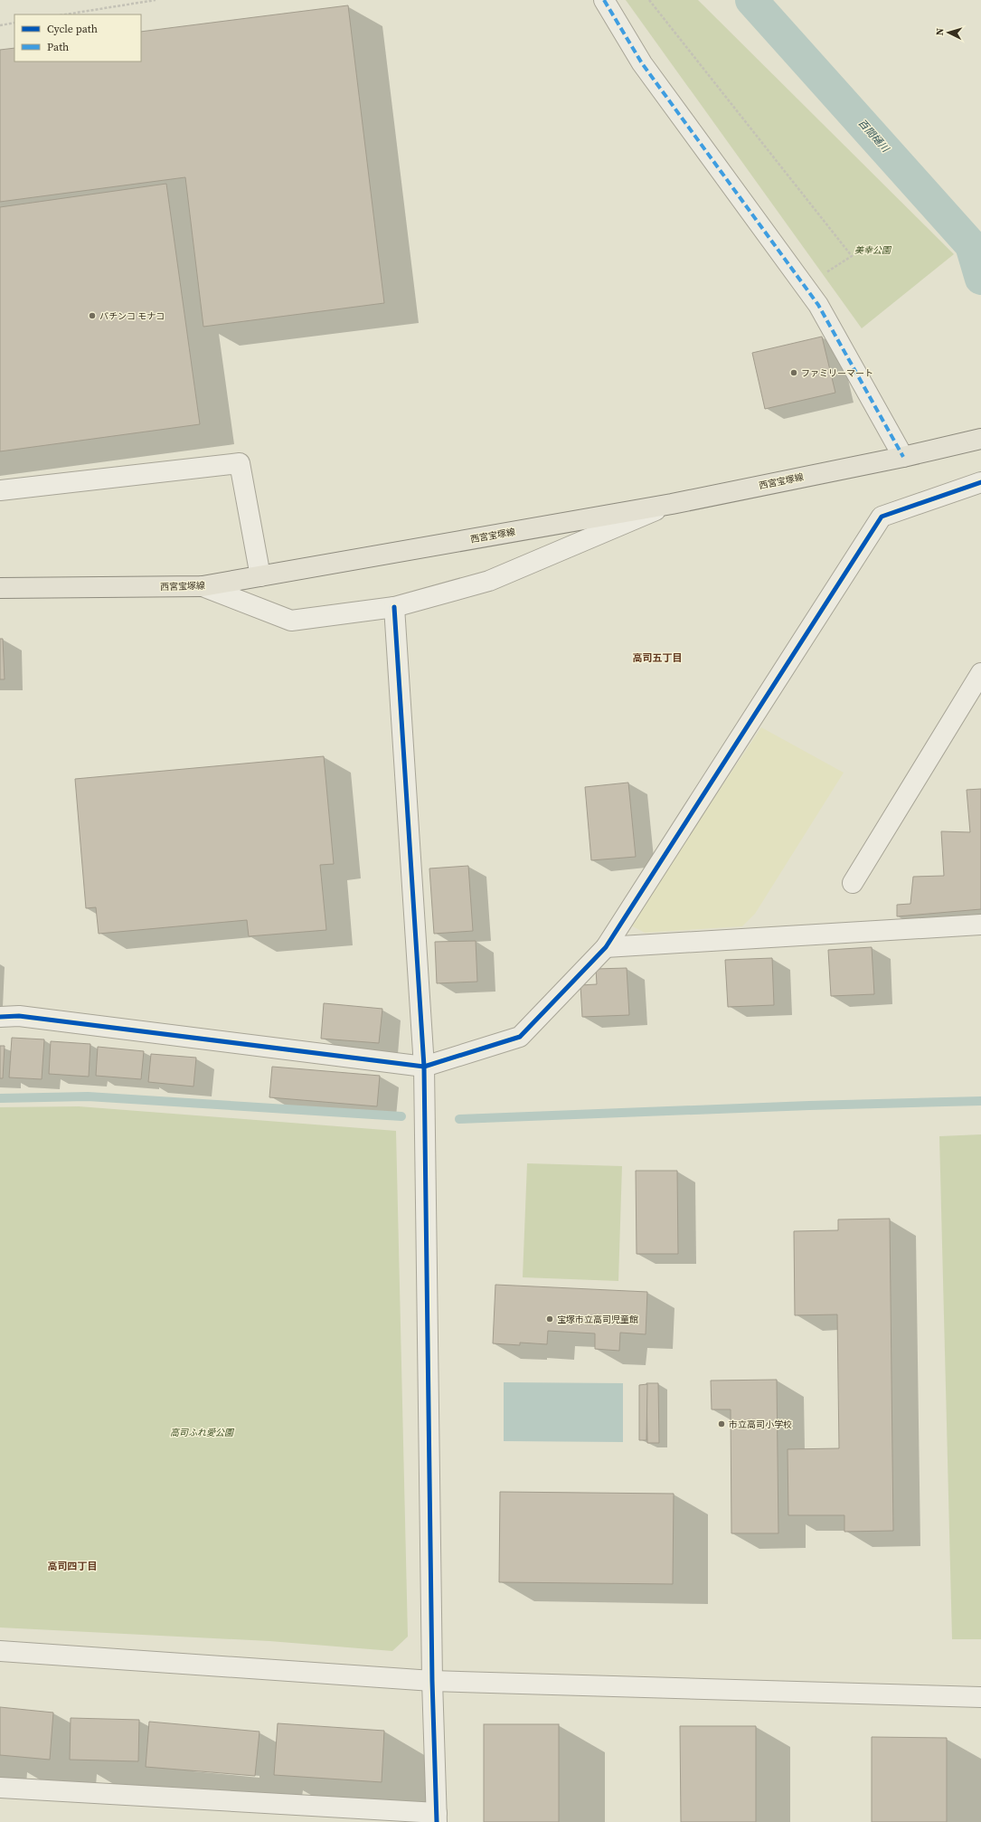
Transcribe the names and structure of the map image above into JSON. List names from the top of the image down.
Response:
{
  "streets": {
    "main road": ["西宮宝塚線"]
  },
  "districts": ["高司五丁目", "高司四丁目"],
  "water": ["百間樋川"],
  "parks": ["美幸公園", "高司ふれ愛公園"],
  "places": [
    "パチンコ モナコ",
    "ファミリーマート",
    "宝塚市立高司児童館",
    "市立高司小学校"
  ],
  "legend": ["Cycle path", "Path"],
  "north": "left"
}
